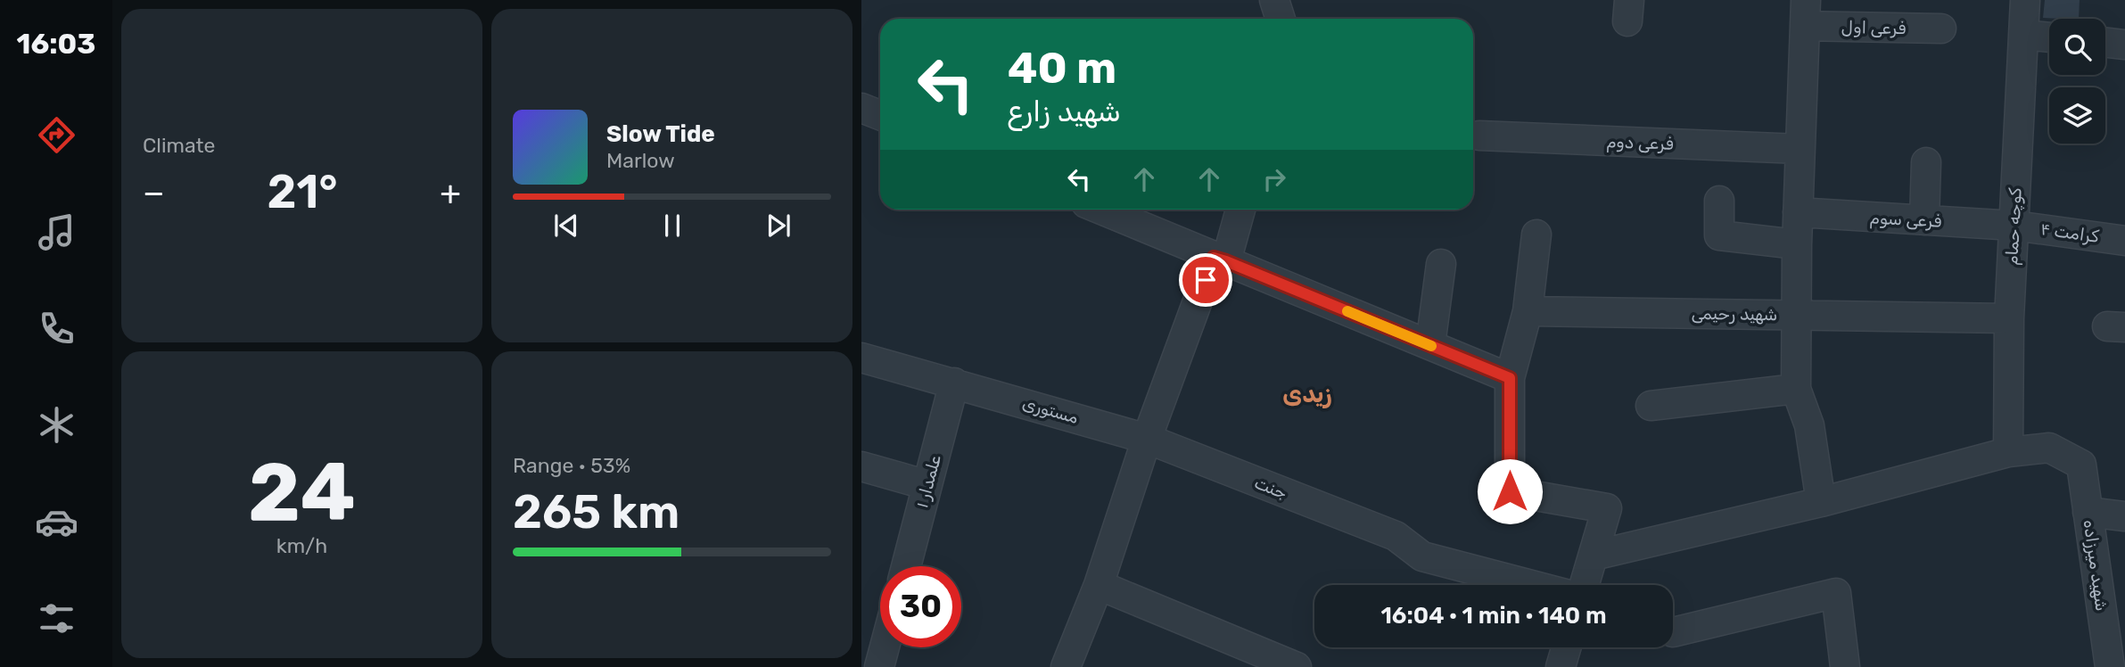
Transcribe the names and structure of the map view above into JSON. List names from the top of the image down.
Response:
{
  "streets": {
    "street": [
      "فرعی اول",
      "فرعی دوم",
      "فرعی سوم",
      "کوچه حمام",
      "کرامت ۴",
      "شهید رحیمی",
      "مستوری",
      "علمدار ۱",
      "جنت",
      "شهید میرزاده"
    ]
  },
  "crossings": [
    ["فرعی سوم", "کوچه حمام"],
    ["فرعی سوم", "کرامت ۴"],
    ["کوچه حمام", "کرامت ۴"],
    ["کوچه حمام", "شهید رحیمی"],
    ["کوچه حمام", "شهید میرزاده"],
    ["مستوری", "علمدار ۱"],
    ["مستوری", "جنت"]
  ],
  "districts": ["زیدی"],
  "page": {
    "tabs": "16:03",
    "tile": [
      "Climate",
      ["24", "km/h"],
      ["Range · 53%", "265 km"]
    ],
    "turn": ["40 m", "شهید زارع"],
    "song": ["Slow Tide", "Marlow"],
    "heat": ["−", "21°", "+"],
    "limit": "30",
    "trip": "16:04 · 1 min · 140 m"
  }
}
